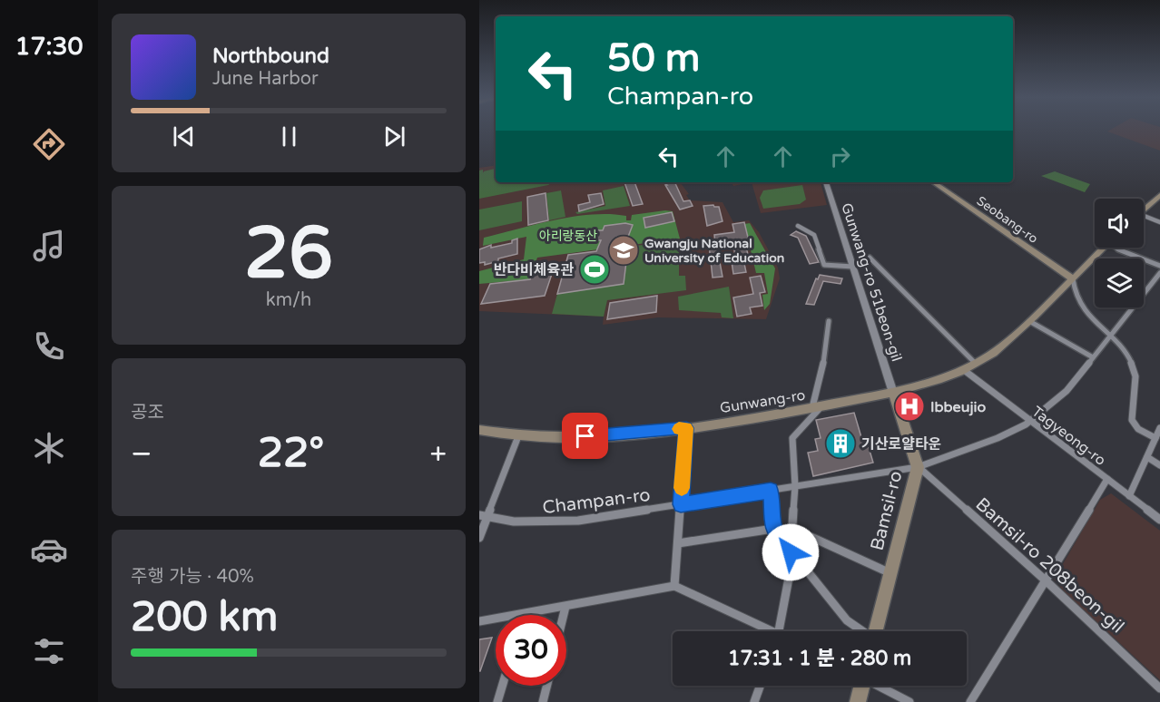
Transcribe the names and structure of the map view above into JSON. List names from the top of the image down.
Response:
{
  "streets": {
    "main road": ["Seobang-ro", "Gunwang-ro", "Bamsil-ro"],
    "street": [
      "Gunwang-ro 51beon-gil",
      "Tagyeong-ro",
      "Champan-ro",
      "Bamsil-ro 208beon-gil"
    ]
  },
  "crossings": [
    ["Seobang-ro", "Gunwang-ro"],
    ["Gunwang-ro 51beon-gil", "Gunwang-ro"],
    ["Gunwang-ro 51beon-gil", "Bamsil-ro"],
    ["Gunwang-ro", "Tagyeong-ro"],
    ["Gunwang-ro", "Bamsil-ro"],
    ["Tagyeong-ro", "Champan-ro"],
    ["Champan-ro", "Bamsil-ro"],
    ["Champan-ro", "Bamsil-ro 208beon-gil"],
    ["Bamsil-ro", "Bamsil-ro 208beon-gil"]
  ],
  "parks": ["아리랑동산"],
  "places": {
    "school or university": ["Gwangju National University of Education"],
    "sports": ["반다비체육관"],
    "hospital": ["Ibbeujio"],
    "building": ["기산로얄타운"]
  },
  "page": {
    "tabs": "17:30",
    "turn": ["50 m", "Champan-ro"],
    "song": ["Northbound", "June Harbor"],
    "tile": [
      ["26", "km/h"],
      "공조",
      ["주행 가능 · 40%", "200 km"]
    ],
    "heat": ["−", "22°", "+"],
    "limit": "30",
    "trip": "17:31 · 1 분 · 280 m"
  }
}
